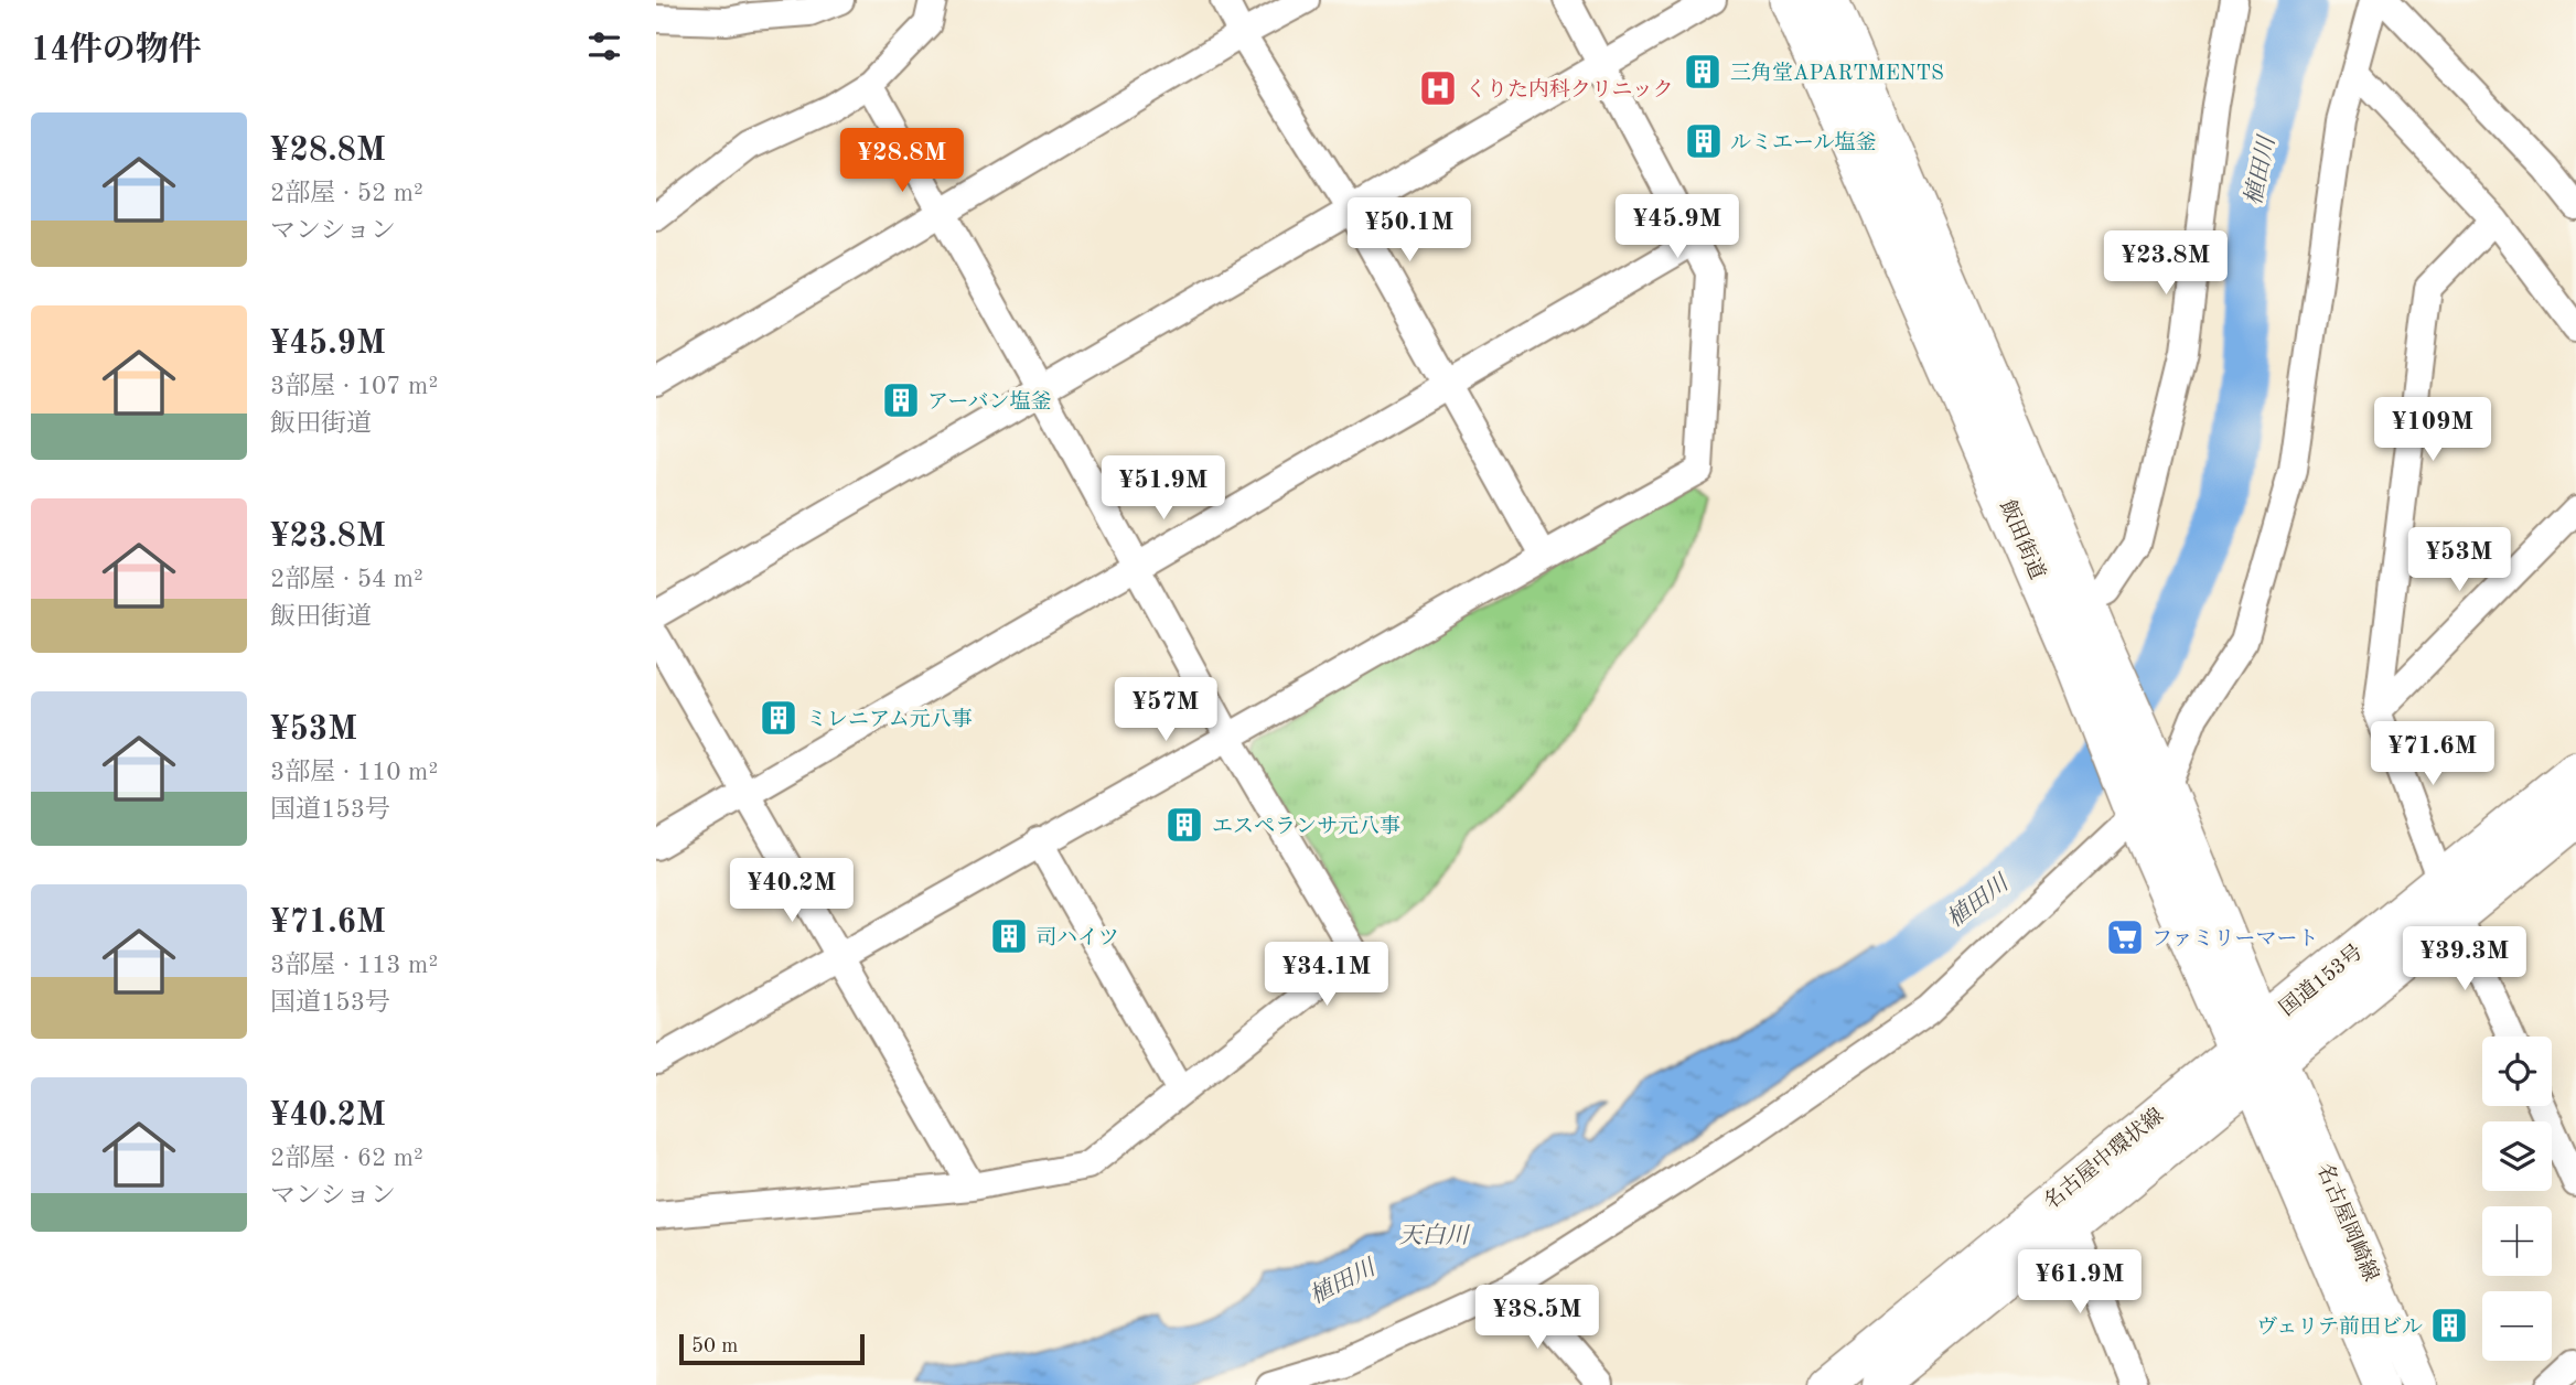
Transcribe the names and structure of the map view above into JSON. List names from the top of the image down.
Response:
{
  "streets": {
    "highway": ["飯田街道", "国道153号"],
    "main road": ["名古屋中環状線", "名古屋岡崎線"]
  },
  "crossings": [
    ["飯田街道", "国道153号"],
    ["飯田街道", "名古屋中環状線"],
    ["飯田街道", "名古屋岡崎線"],
    ["国道153号", "名古屋中環状線"],
    ["国道153号", "名古屋岡崎線"],
    ["名古屋中環状線", "名古屋岡崎線"]
  ],
  "water": ["植田川", "天白川"],
  "places": {
    "building": [
      "三角堂APARTMENTS",
      "ルミエール塩釜",
      "アーバン塩釜",
      "ミレニアム元八事",
      "エスペランサ元八事",
      "司ハイツ",
      "ヴェリテ前田ビル"
    ],
    "hospital": ["くりた内科クリニック"],
    "supermarket": ["ファミリーマート"]
  },
  "scale_bar": "50 m",
  "page": {
    "heading": "14件の物件",
    "list": [
      {
        "name": "¥28.8M",
        "note": "2部屋 · 52 m² · マンション"
      },
      {
        "name": "¥45.9M",
        "note": "3部屋 · 107 m² · 飯田街道"
      },
      {
        "name": "¥23.8M",
        "note": "2部屋 · 54 m² · 飯田街道"
      },
      {
        "name": "¥53M",
        "note": "3部屋 · 110 m² · 国道153号"
      },
      {
        "name": "¥71.6M",
        "note": "3部屋 · 113 m² · 国道153号"
      },
      {
        "name": "¥40.2M",
        "note": "2部屋 · 62 m² · マンション"
      }
    ],
    "price": [
      "¥28.8M",
      "¥45.9M",
      "¥50.1M",
      "¥23.8M",
      "¥109M",
      "¥51.9M",
      "¥53M",
      "¥57M",
      "¥71.6M",
      "¥40.2M",
      "¥39.3M",
      "¥34.1M",
      "¥61.9M",
      "¥38.5M"
    ],
    "map_buttons": ["+", "−"],
    "scale": "50 m"
  }
}
